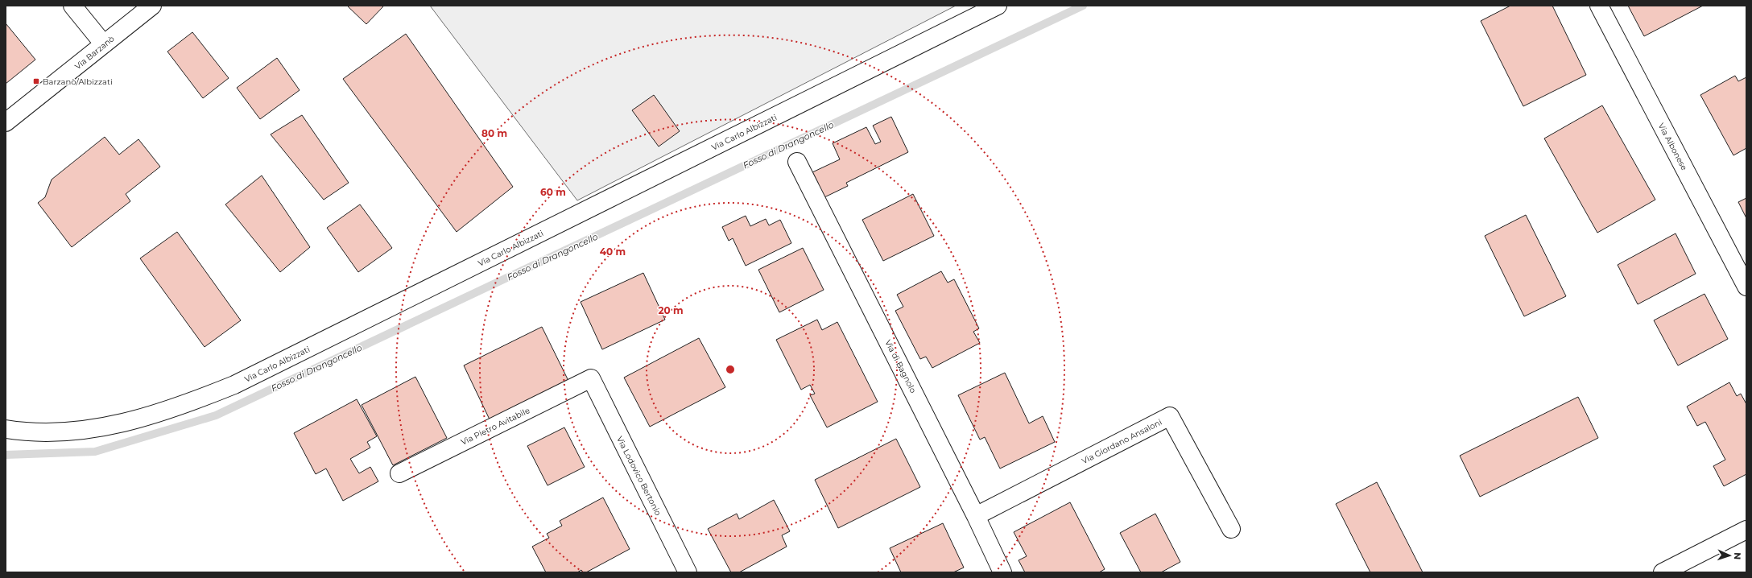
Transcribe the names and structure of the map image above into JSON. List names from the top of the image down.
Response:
{
  "streets": {
    "street": [
      "Via Barzanò",
      "Via Carlo Albizzati",
      "Via Albonese",
      "Via di Bagnolo",
      "Via Pietro Avitabile",
      "Via Giordano Ansaloni",
      "Via Lodovico Bertonio"
    ]
  },
  "crossings": [
    ["Via di Bagnolo", "Via Giordano Ansaloni"],
    ["Via Pietro Avitabile", "Via Lodovico Bertonio"]
  ],
  "water": ["Fosso di Drangoncello"],
  "places": {
    "transit": ["Barzanò/Albizzati"]
  },
  "north": "right",
  "rings": [
    "80 m",
    "60 m",
    "40 m",
    "20 m"
  ]
}
